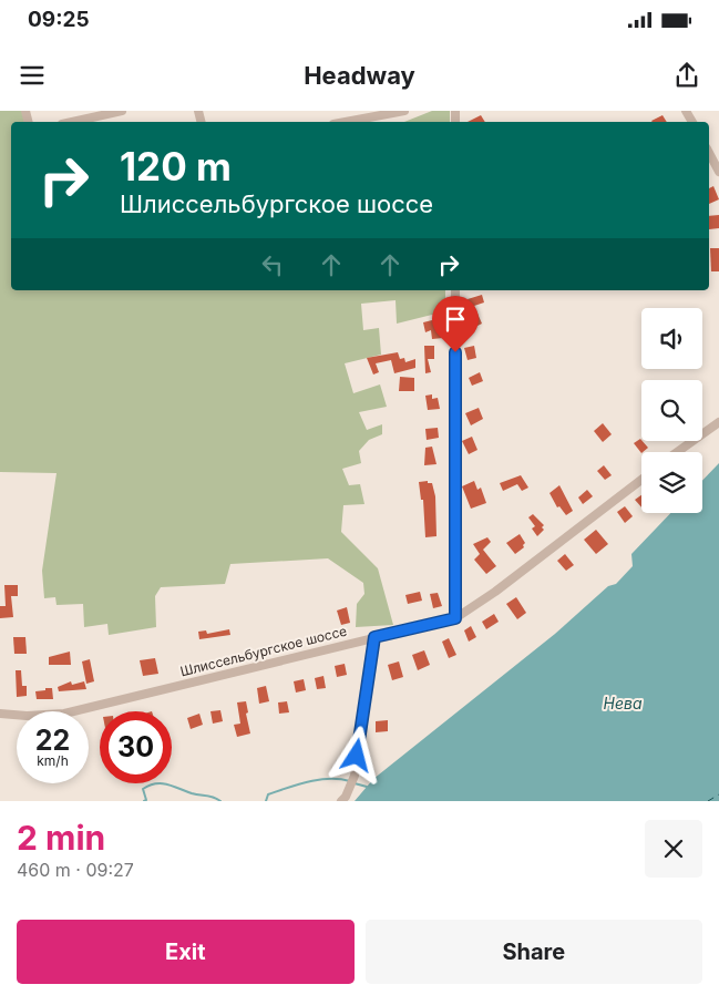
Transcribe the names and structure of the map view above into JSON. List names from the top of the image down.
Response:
{
  "streets": {
    "street": ["Шлиссельбургское шоссе"]
  },
  "water": ["Нева"],
  "page": {
    "status": "09:25",
    "header": "Headway",
    "turn": ["120 m", "Шлиссельбургское шоссе"],
    "speed": "22 km/h",
    "limit": "30",
    "heading": ["2 min", "460 m · 09:27"],
    "buttons": ["Exit", "Share"]
  }
}
